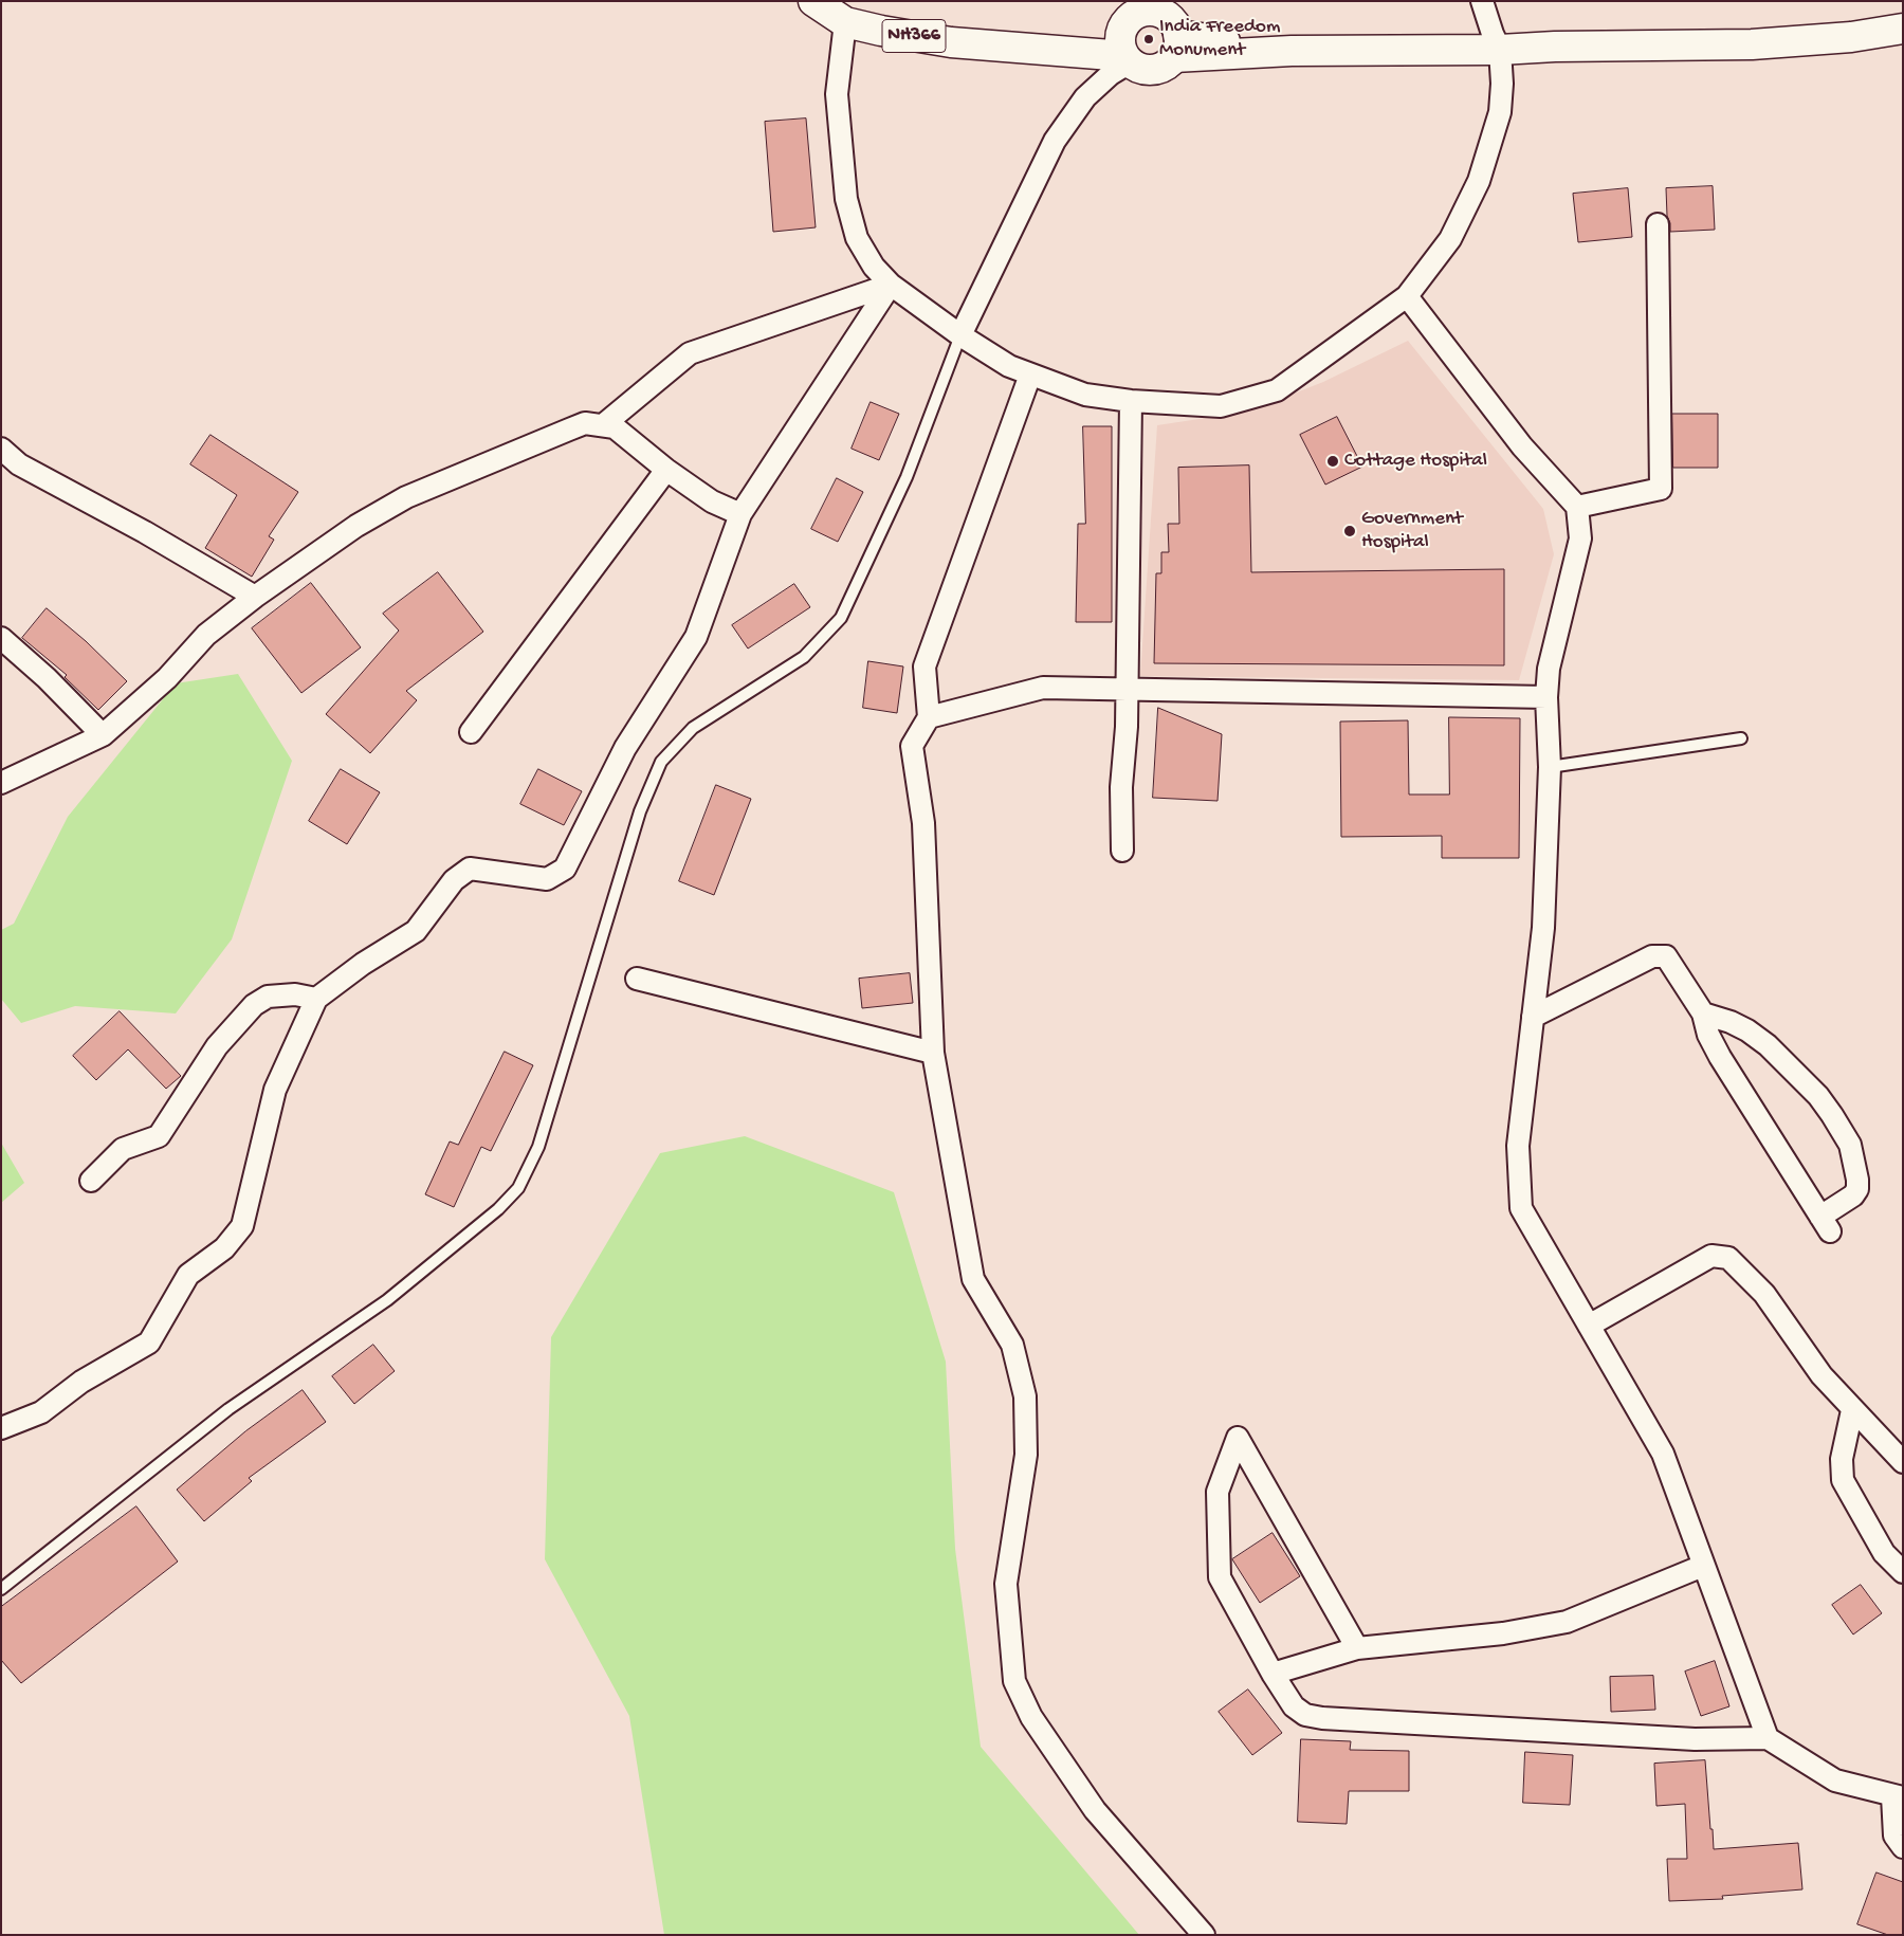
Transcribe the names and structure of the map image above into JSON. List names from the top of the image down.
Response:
{
  "streets": {
    "main road": ["NH366"]
  },
  "places": ["India Freedom Monument", "Cottage Hospital", "Government Hospital"]
}
